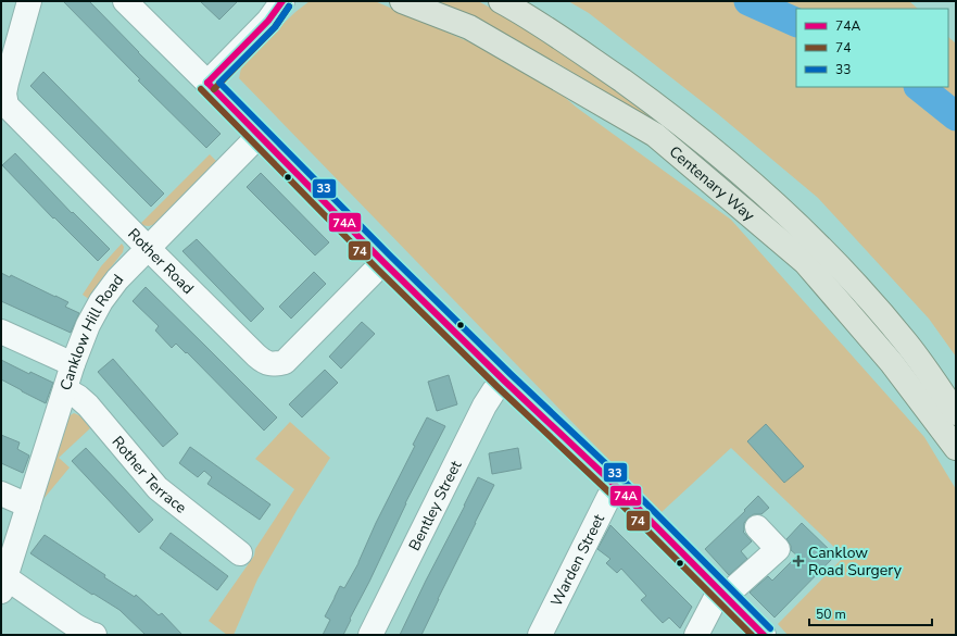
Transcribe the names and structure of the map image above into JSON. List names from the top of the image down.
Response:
{
  "streets": {
    "main road": ["Centenary Way"],
    "street": [
      "Rother Road",
      "Canklow Hill Road",
      "Rother Terrace",
      "Bentley Street",
      "Warden Street"
    ]
  },
  "crossings": [
    ["Rother Road", "Canklow Hill Road"],
    ["Canklow Hill Road", "Rother Terrace"]
  ],
  "places": {
    "health": ["Canklow Road Surgery"]
  },
  "lines": ["transit line 74A", "transit line 74", "transit line 33"],
  "legend": ["74A", "74", "33"],
  "scale_bar": "50 m"
}
